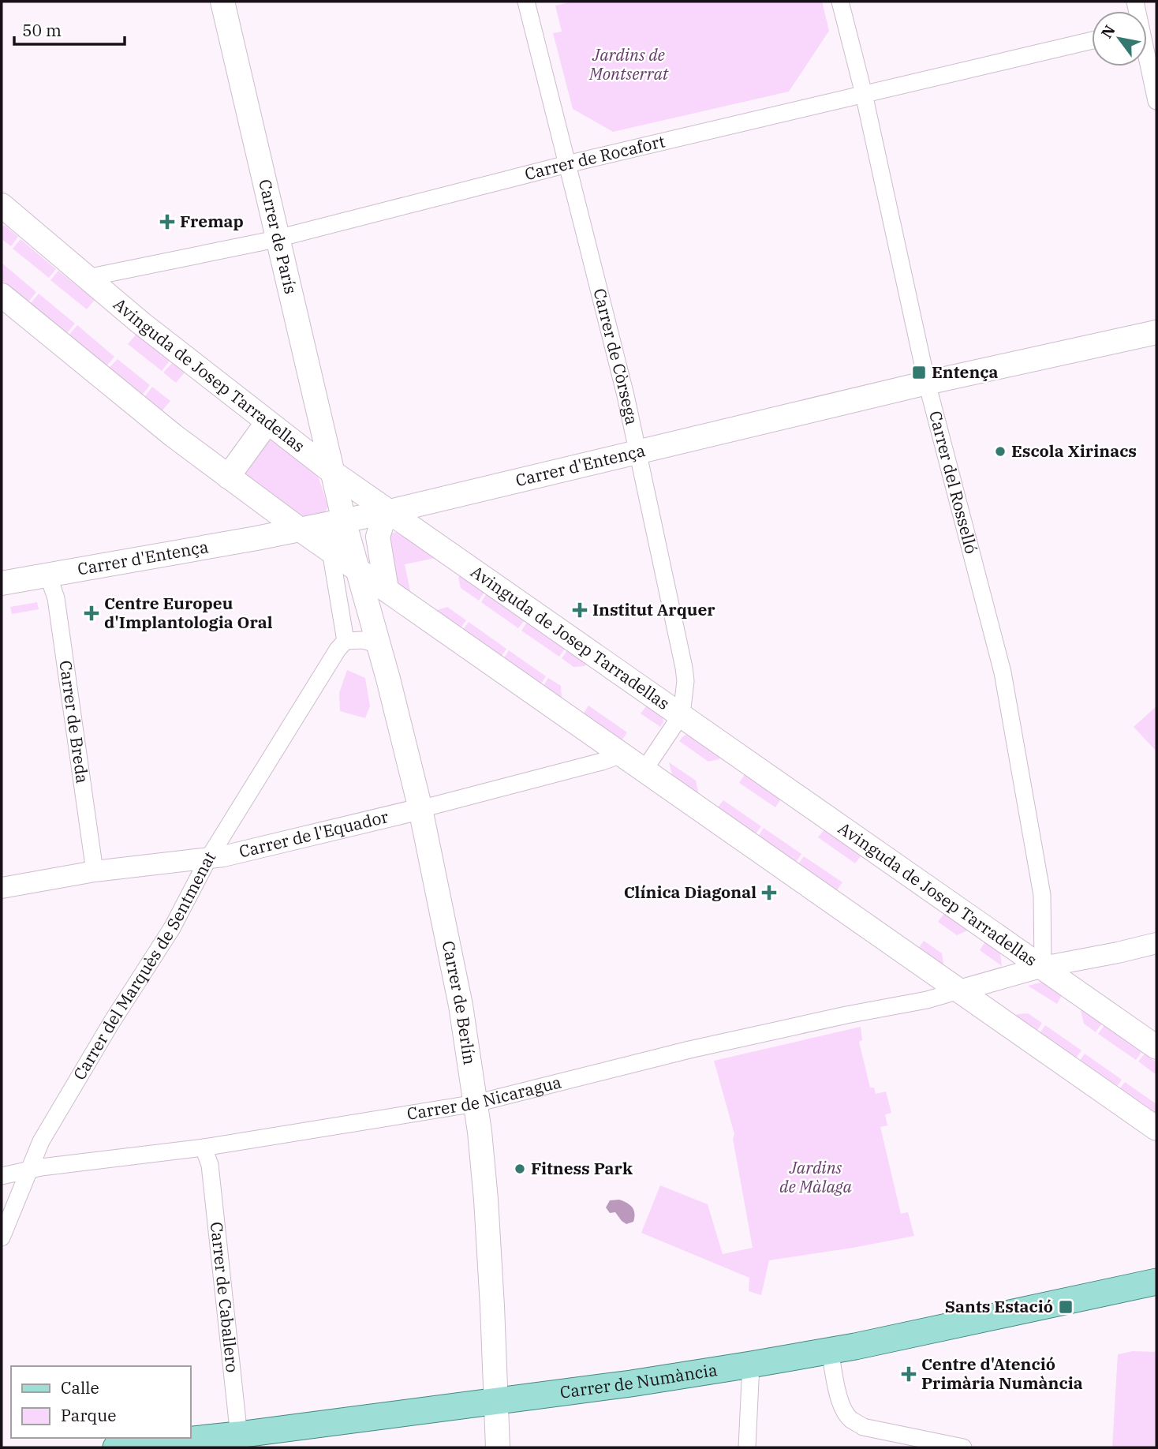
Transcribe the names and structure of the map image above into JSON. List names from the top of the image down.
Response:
{
  "streets": {
    "main road": [
      "Carrer de París",
      "Avinguda de Josep Tarradellas",
      "Carrer d'Entença",
      "Carrer de Berlín",
      "Carrer de Numància"
    ],
    "street": [
      "Carrer de Rocafort",
      "Carrer de Còrsega",
      "Carrer del Rosselló",
      "Carrer de Breda",
      "Carrer de l'Equador",
      "Carrer del Marquès de Sentmenat",
      "Carrer de Nicaragua",
      "Carrer de Caballero"
    ]
  },
  "crossings": [
    ["Carrer de Rocafort", "Carrer de París"],
    ["Carrer de Rocafort", "Carrer de Còrsega"],
    ["Carrer de Rocafort", "Avinguda de Josep Tarradellas"],
    ["Carrer de Rocafort", "Carrer del Rosselló"],
    ["Carrer de París", "Avinguda de Josep Tarradellas"],
    ["Carrer de Còrsega", "Avinguda de Josep Tarradellas"],
    ["Carrer de Còrsega", "Carrer d'Entença"],
    ["Avinguda de Josep Tarradellas", "Carrer d'Entença"],
    ["Avinguda de Josep Tarradellas", "Carrer del Rosselló"],
    ["Carrer d'Entença", "Carrer del Rosselló"],
    ["Carrer d'Entença", "Carrer de Breda"],
    ["Carrer de Breda", "Carrer de l'Equador"],
    ["Carrer de l'Equador", "Carrer del Marquès de Sentmenat"],
    ["Carrer de l'Equador", "Carrer de Berlín"],
    ["Carrer del Marquès de Sentmenat", "Carrer de Nicaragua"],
    ["Carrer de Berlín", "Carrer de Nicaragua"],
    ["Carrer de Berlín", "Carrer de Numància"],
    ["Carrer de Nicaragua", "Carrer de Caballero"],
    ["Carrer de Caballero", "Carrer de Numància"]
  ],
  "parks": ["Jardins de Montserrat", "Jardins de Màlaga"],
  "places": {
    "health": [
      "Fremap",
      "Institut Arquer",
      "Centre Europeu d'Implantologia Oral",
      "Clínica Diagonal",
      "Centre d'Atenció Primària Numància"
    ],
    "transit": ["Entença", "Sants Estació"],
    "other": ["Escola Xirinacs", "Fitness Park"]
  },
  "legend": ["Calle", "Parque"],
  "scale_bar": "50 m",
  "north": "top left"
}
